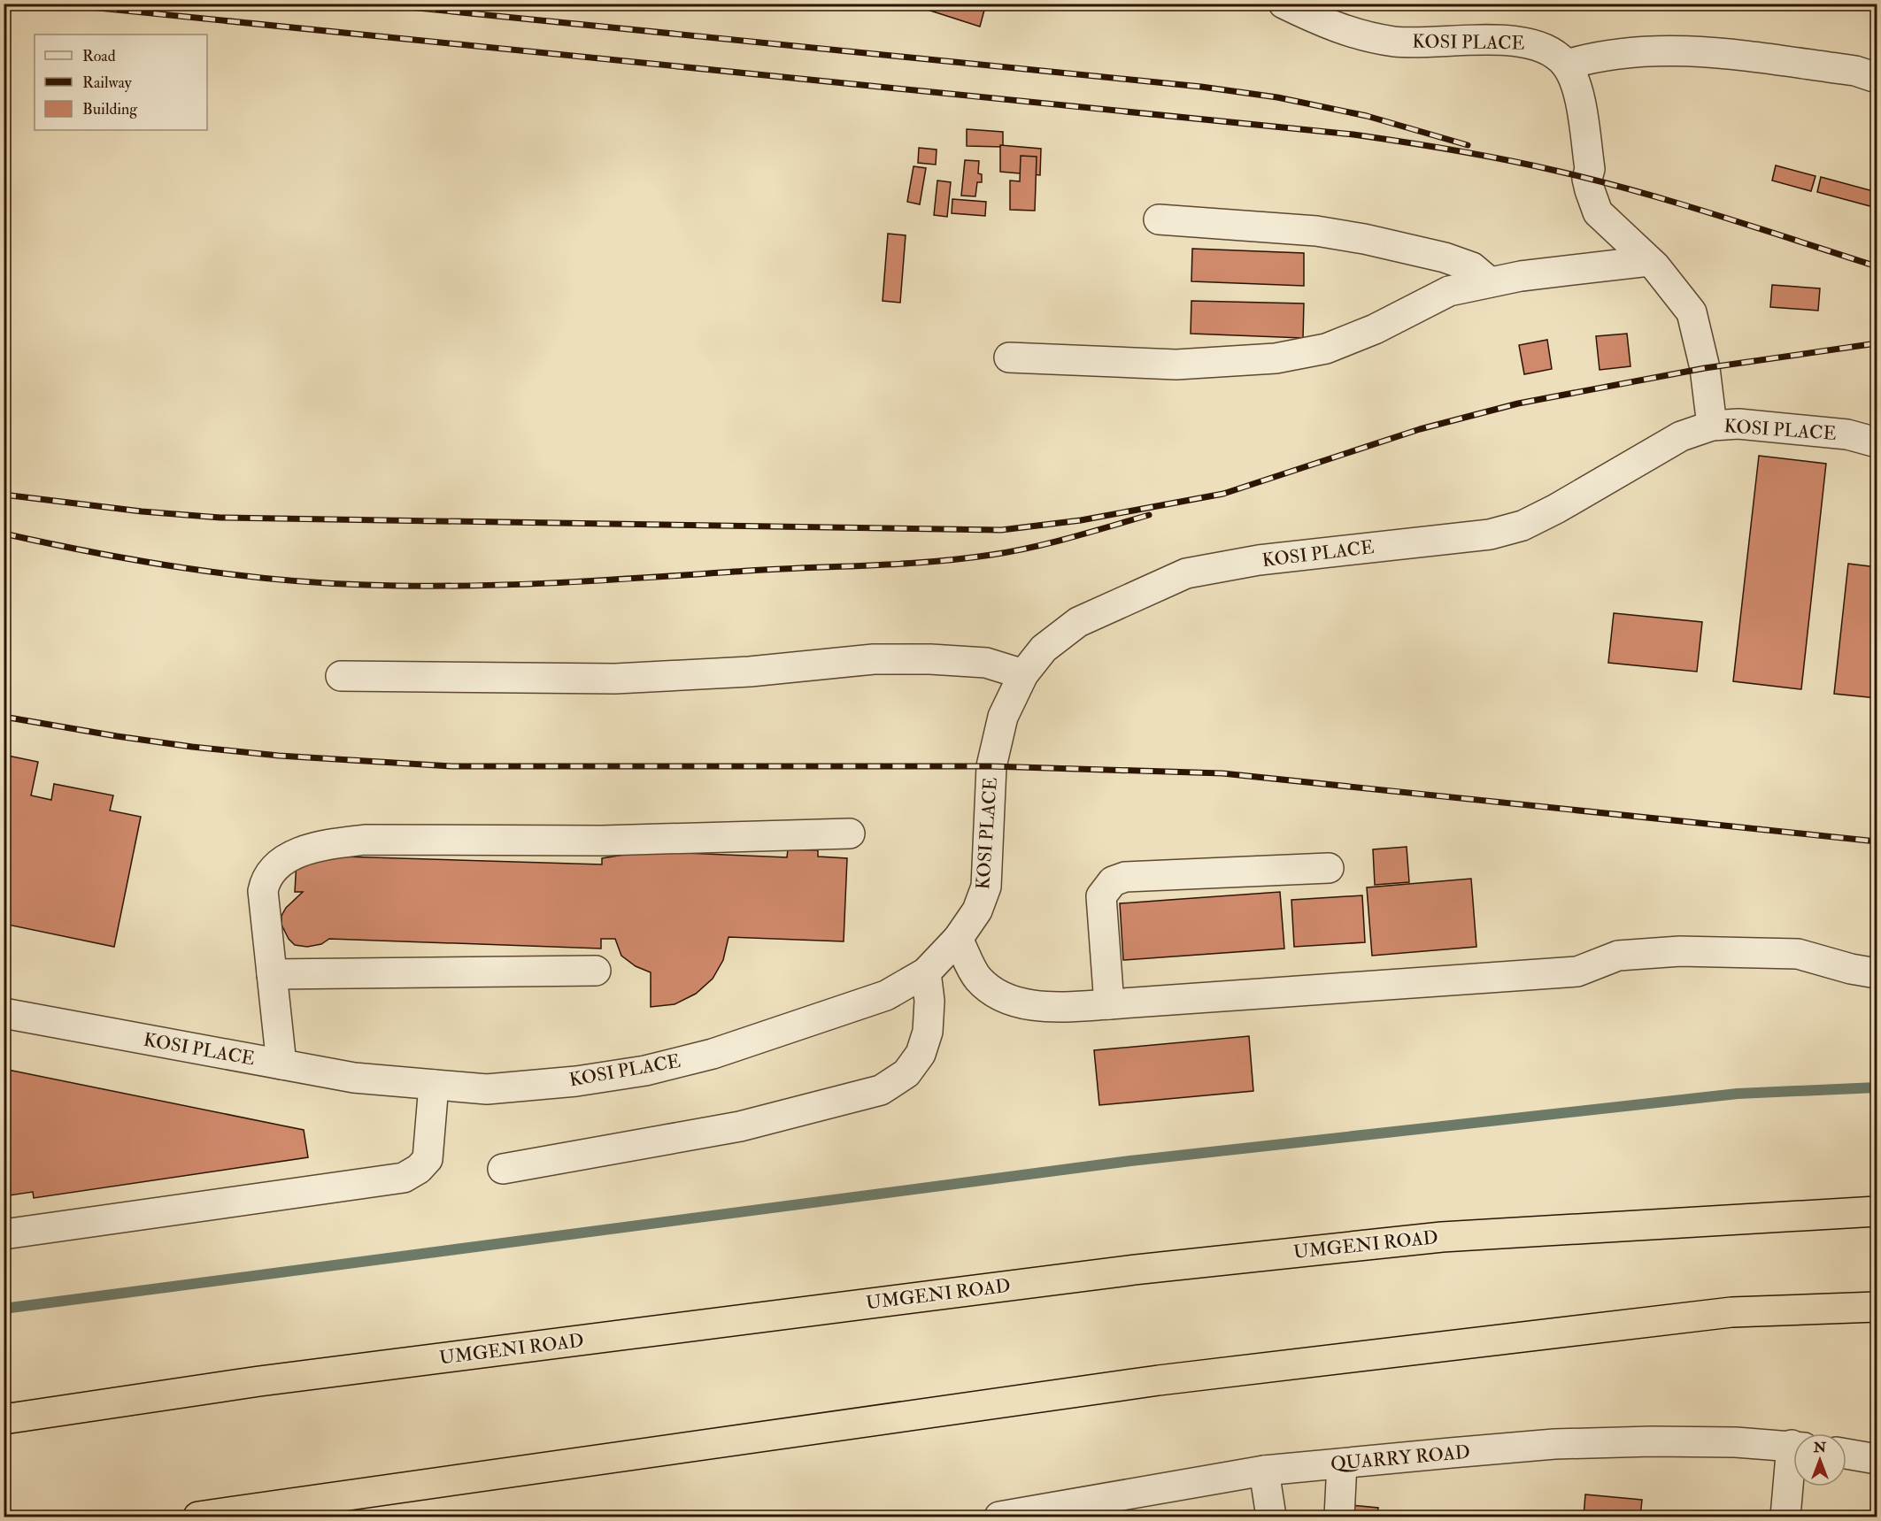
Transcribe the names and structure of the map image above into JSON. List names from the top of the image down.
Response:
{
  "streets": {
    "highway": ["UMGENI ROAD"],
    "street": ["KOSI PLACE", "QUARRY ROAD"]
  },
  "legend": ["Road", "Railway", "Building"],
  "north": "top"
}
